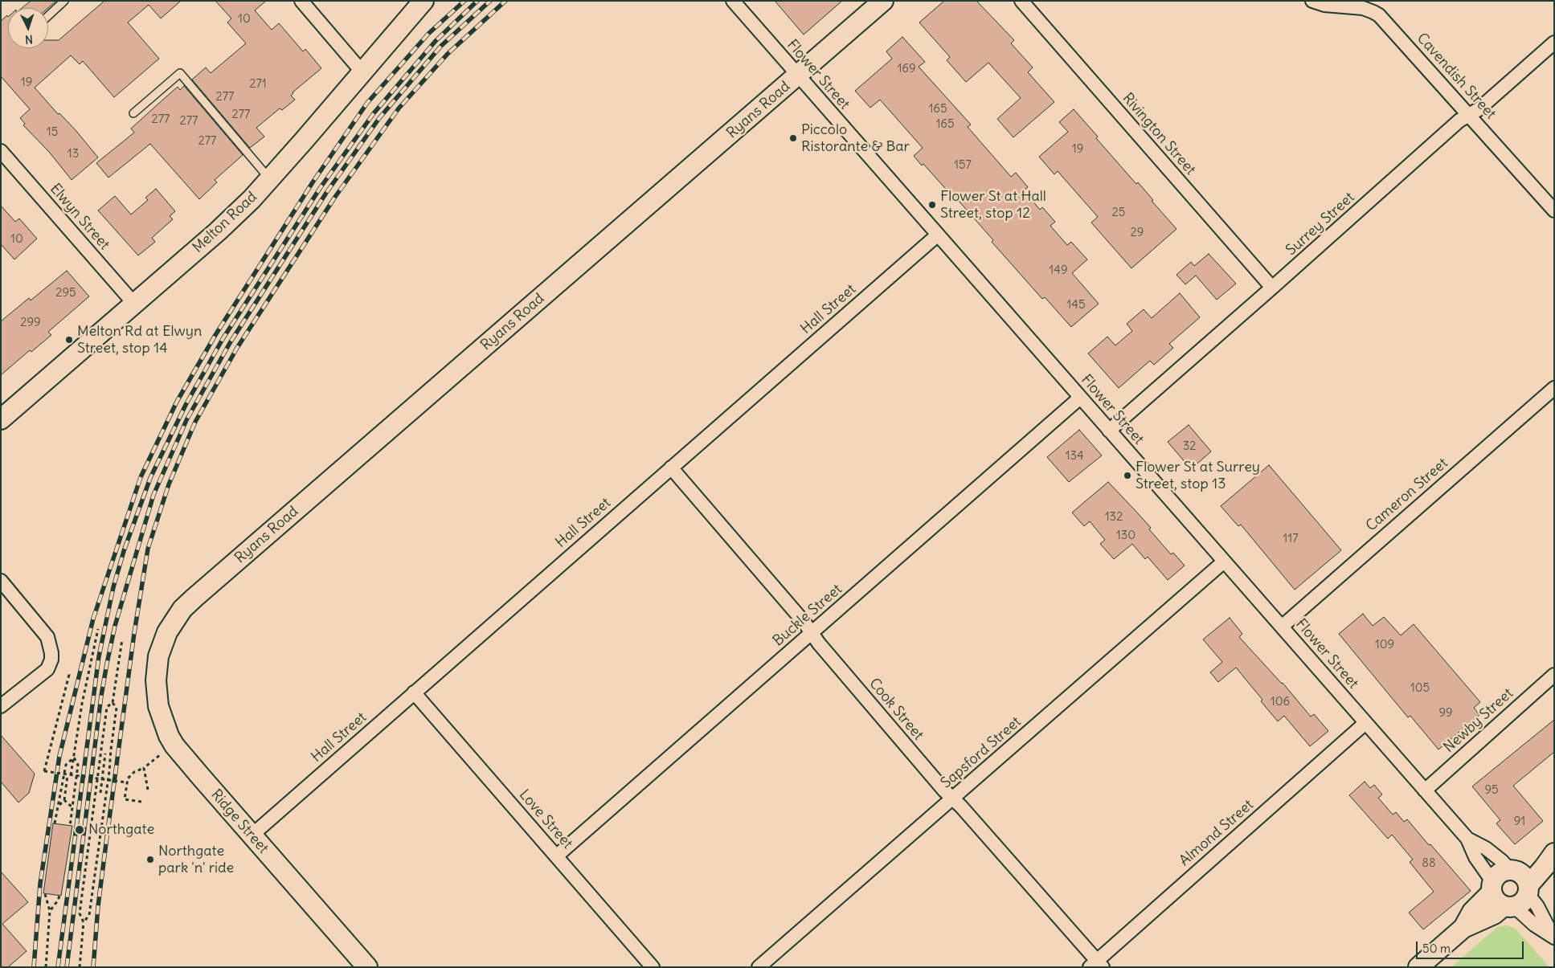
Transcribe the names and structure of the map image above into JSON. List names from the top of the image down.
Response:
{
  "streets": {
    "street": [
      "Flower Street",
      "Cavendish Street",
      "Ryans Road",
      "Rivington Street",
      "Elwyn Street",
      "Melton Road",
      "Surrey Street",
      "Hall Street",
      "Cameron Street",
      "Buckle Street",
      "Cook Street",
      "Newby Street",
      "Sapsford Street",
      "Love Street",
      "Ridge Street",
      "Almond Street"
    ]
  },
  "crossings": [
    ["Flower Street", "Ryans Road"],
    ["Flower Street", "Surrey Street"],
    ["Flower Street", "Hall Street"],
    ["Flower Street", "Cameron Street"],
    ["Flower Street", "Buckle Street"],
    ["Flower Street", "Newby Street"],
    ["Flower Street", "Sapsford Street"],
    ["Flower Street", "Almond Street"],
    ["Cavendish Street", "Surrey Street"],
    ["Ryans Road", "Ridge Street"],
    ["Rivington Street", "Surrey Street"],
    ["Elwyn Street", "Melton Road"],
    ["Hall Street", "Cook Street"],
    ["Hall Street", "Love Street"],
    ["Hall Street", "Ridge Street"],
    ["Buckle Street", "Cook Street"],
    ["Buckle Street", "Love Street"],
    ["Cook Street", "Sapsford Street"],
    ["Cook Street", "Almond Street"]
  ],
  "places": [
    "Piccolo Ristorante & Bar",
    "Flower St at Hall Street, stop 12",
    "Melton Rd at Elwyn Street, stop 14",
    "Flower St at Surrey Street, stop 13",
    "Northgate",
    "Northgate park 'n' ride"
  ],
  "house_numbers": [
    "10",
    "169",
    "19",
    "271",
    "277",
    "165",
    "277",
    "277",
    "277",
    "165",
    "15",
    "277",
    "19",
    "13",
    "157",
    "25",
    "29",
    "10",
    "149",
    "295",
    "145",
    "299",
    "32",
    "134",
    "132",
    "130",
    "117",
    "109",
    "105",
    "106",
    "99",
    "95",
    "91",
    "88"
  ],
  "scale_bar": "50 m",
  "north": "bottom"
}
